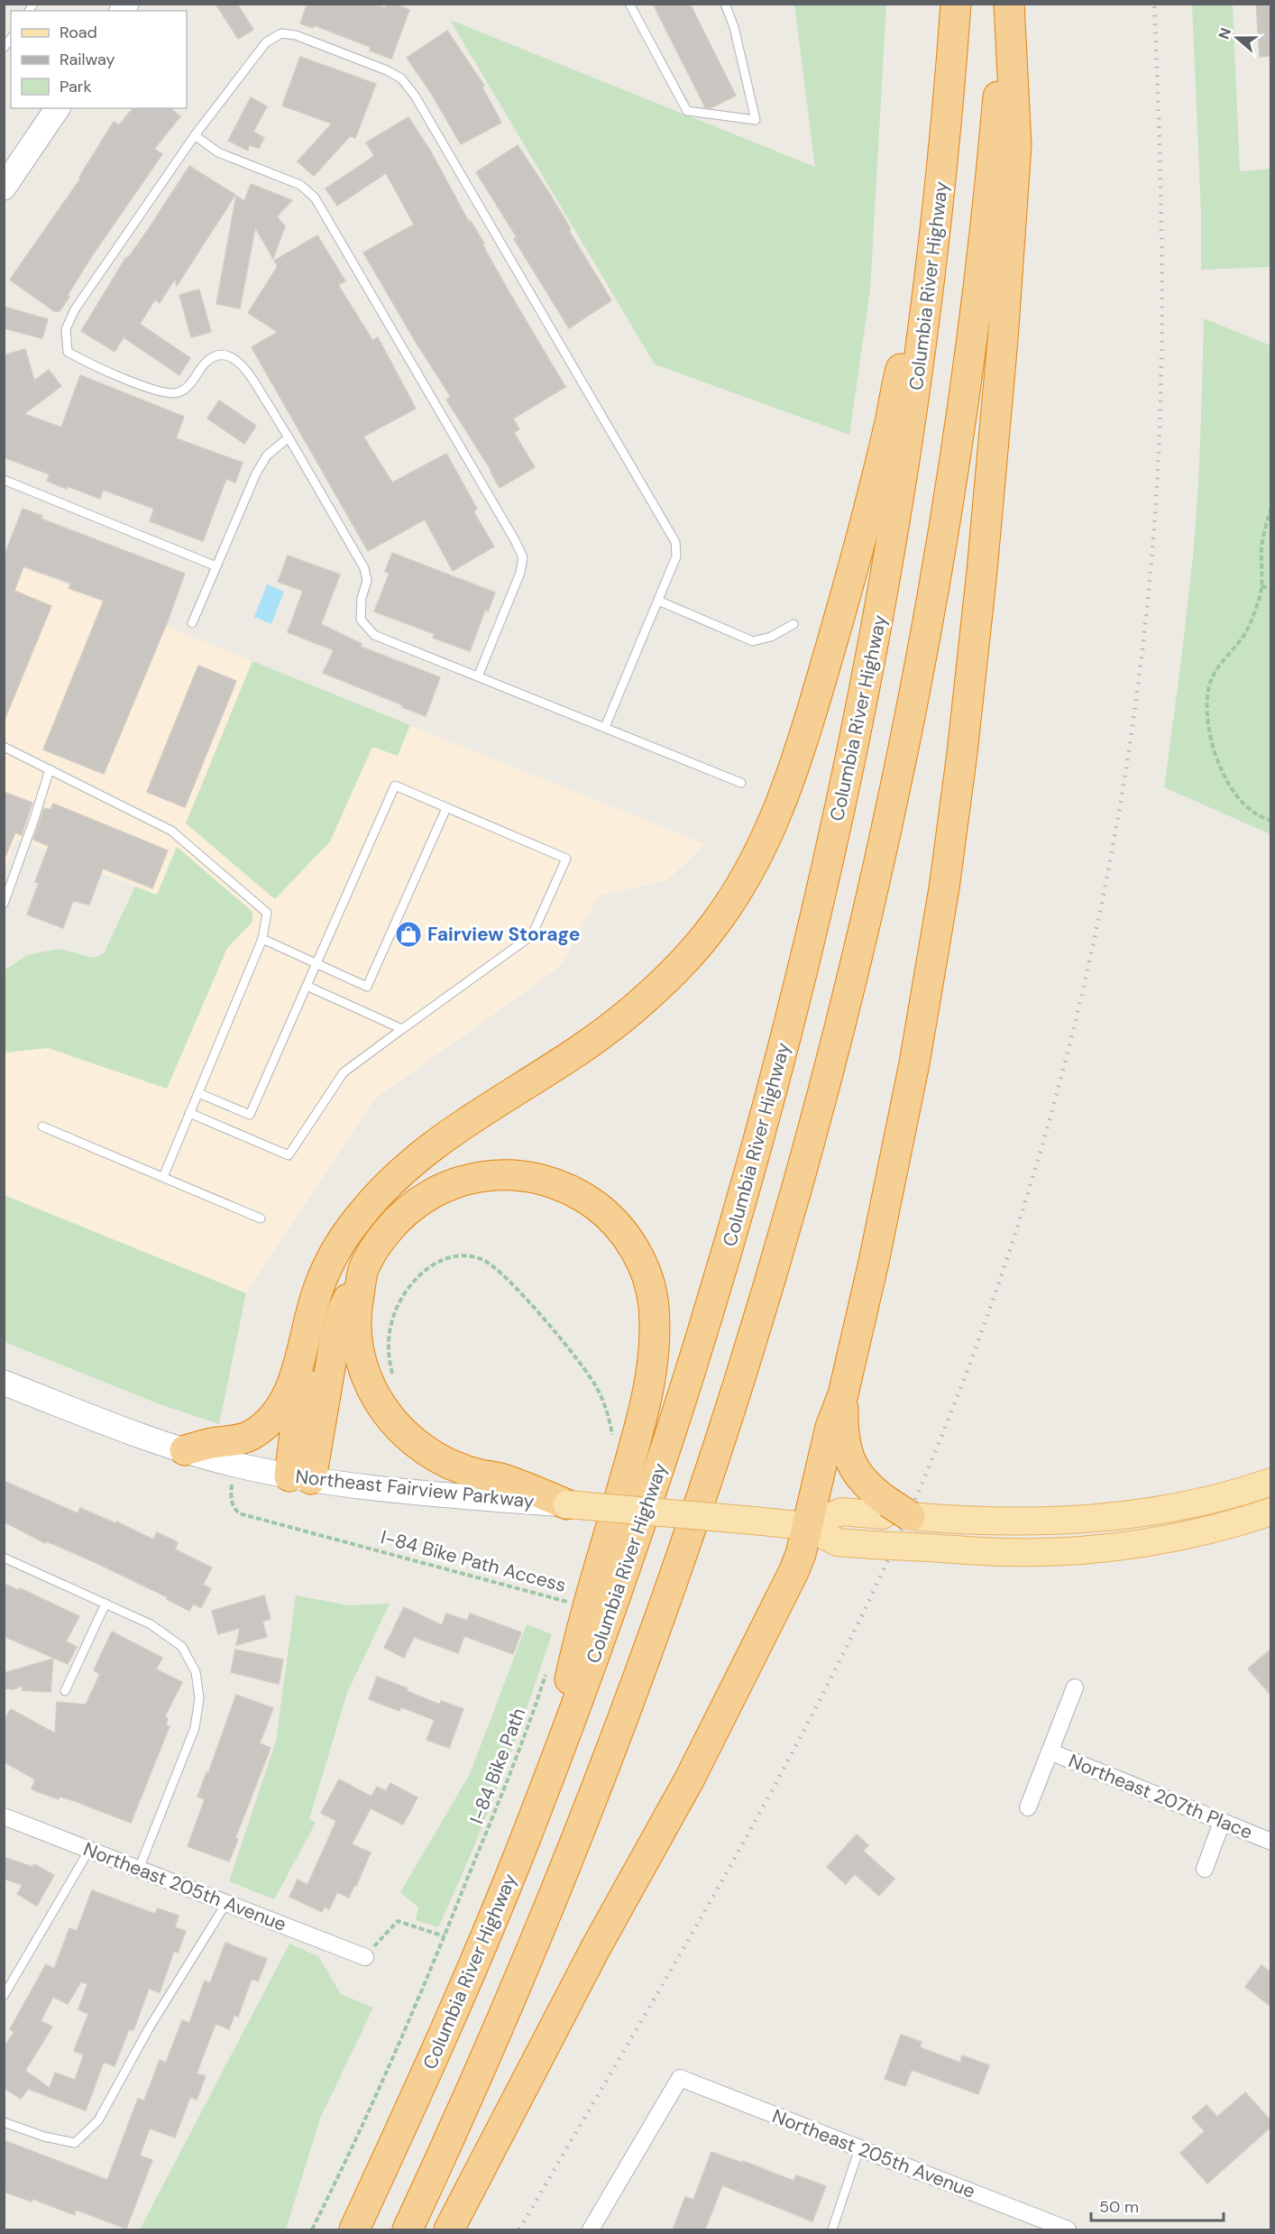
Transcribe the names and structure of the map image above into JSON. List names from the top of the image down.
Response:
{
  "streets": {
    "highway": ["Columbia River Highway"],
    "main road": ["Northeast Fairview Parkway"],
    "street": ["Northeast 207th Place", "Northeast 205th Avenue"],
    "path": ["I-84 Bike Path Access", "I-84 Bike Path"]
  },
  "crossings": [
    ["Northeast Fairview Parkway", "I-84 Bike Path Access"]
  ],
  "places": {
    "shop": ["Fairview Storage"]
  },
  "legend": ["Road", "Railway", "Park"],
  "scale_bar": "50 m",
  "north": "left"
}
